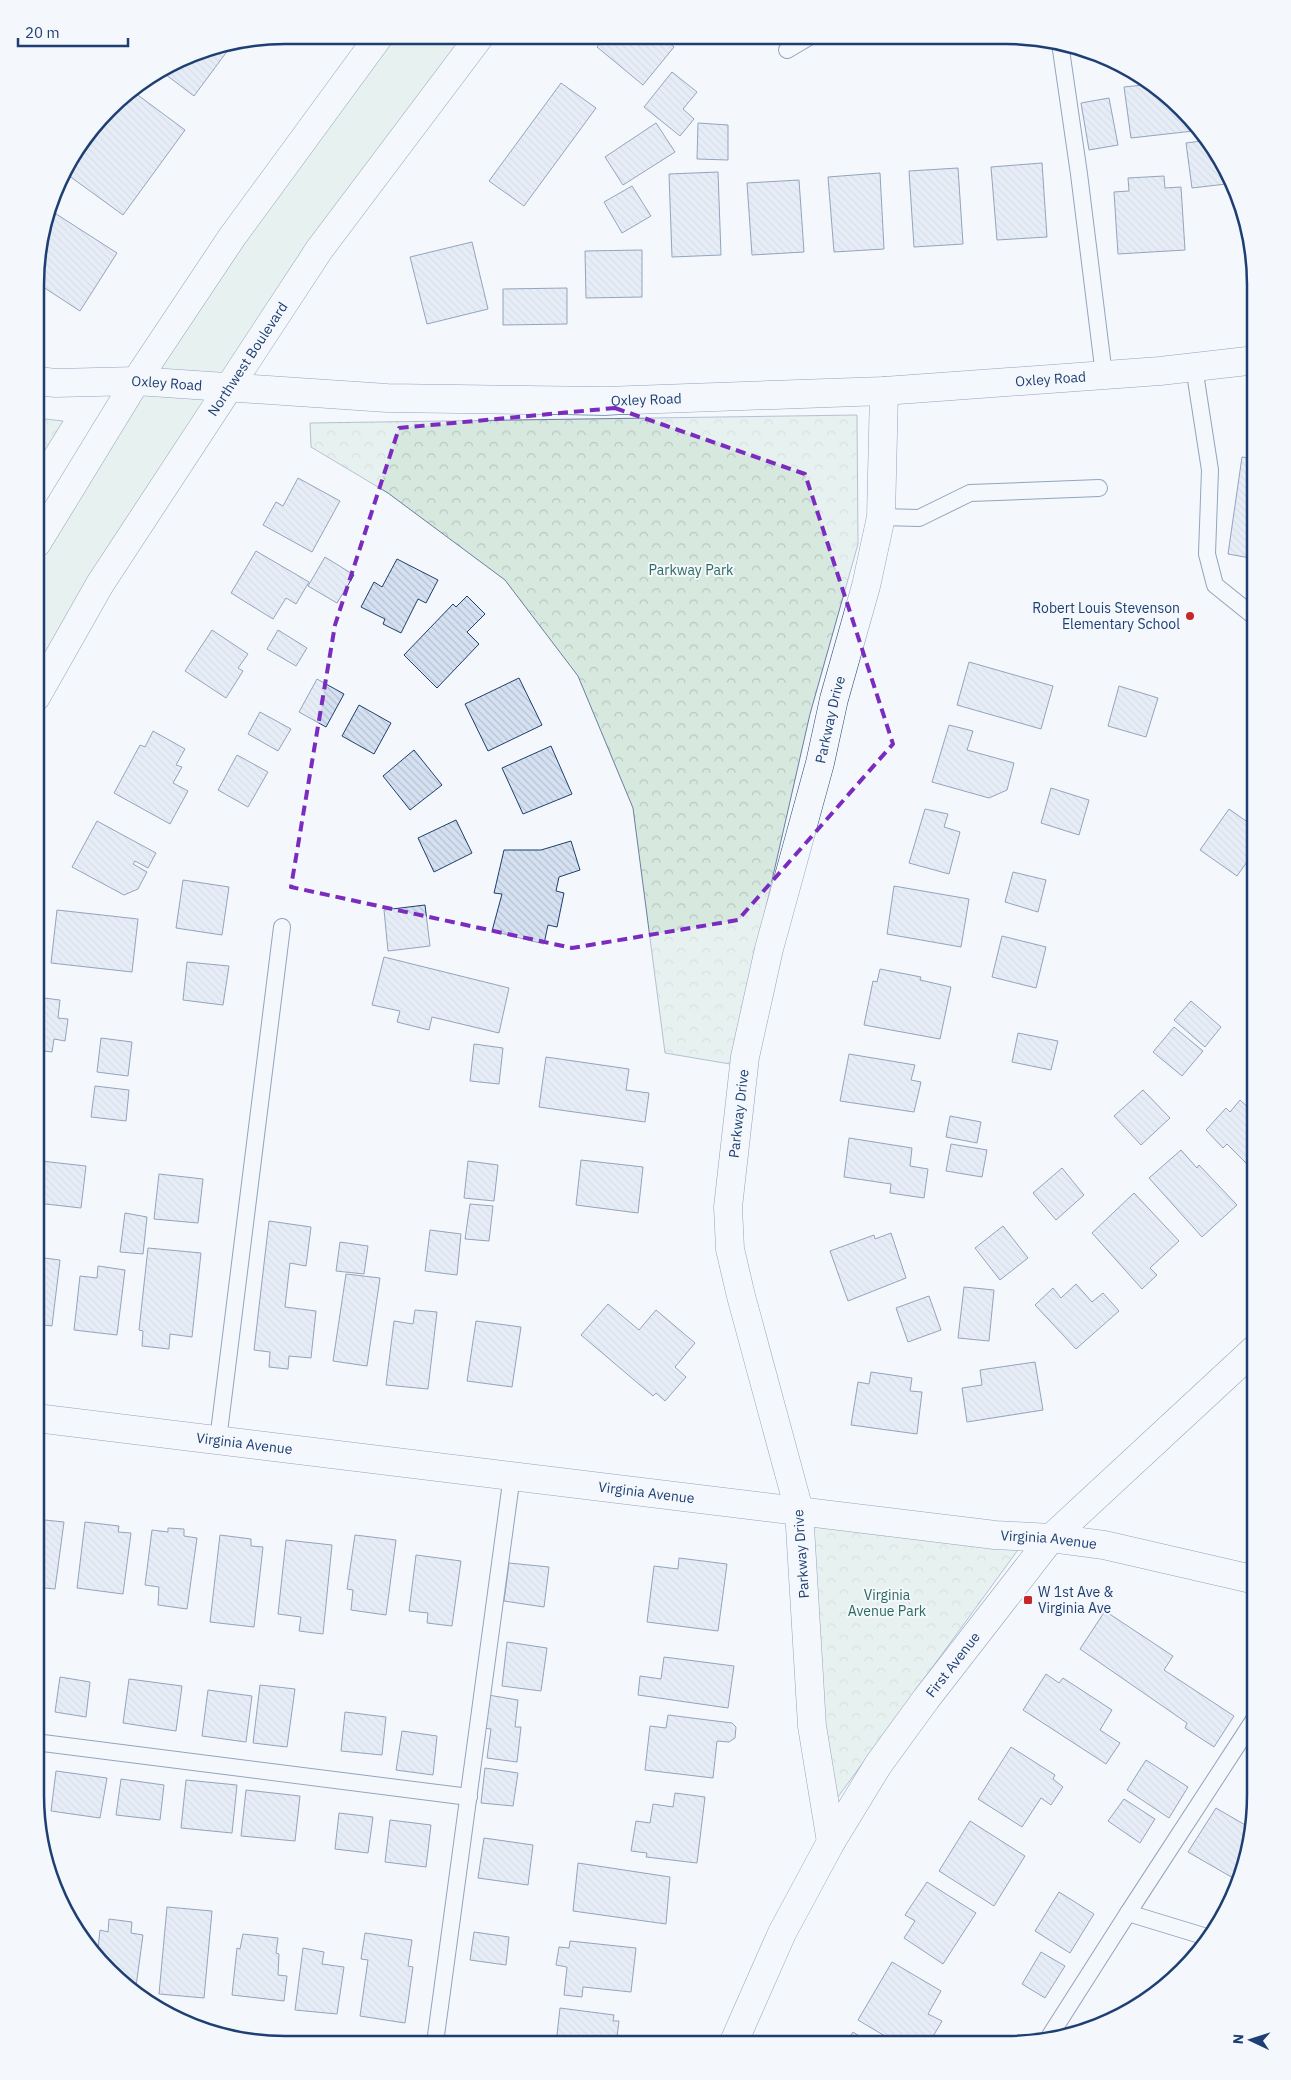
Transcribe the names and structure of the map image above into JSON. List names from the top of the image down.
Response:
{
  "streets": {
    "street": [
      "Northwest Boulevard",
      "Oxley Road",
      "Parkway Drive",
      "Virginia Avenue",
      "First Avenue"
    ]
  },
  "crossings": [
    ["Northwest Boulevard", "Oxley Road"],
    ["Oxley Road", "Parkway Drive"],
    ["Parkway Drive", "Virginia Avenue"],
    ["Parkway Drive", "First Avenue"],
    ["Virginia Avenue", "First Avenue"]
  ],
  "parks": ["Parkway Park", "Virginia Avenue Park"],
  "places": {
    "other": ["Robert Louis Stevenson Elementary School"],
    "transit": ["W 1st Ave & Virginia Ave"]
  },
  "scale_bar": "20 m",
  "north": "left"
}
